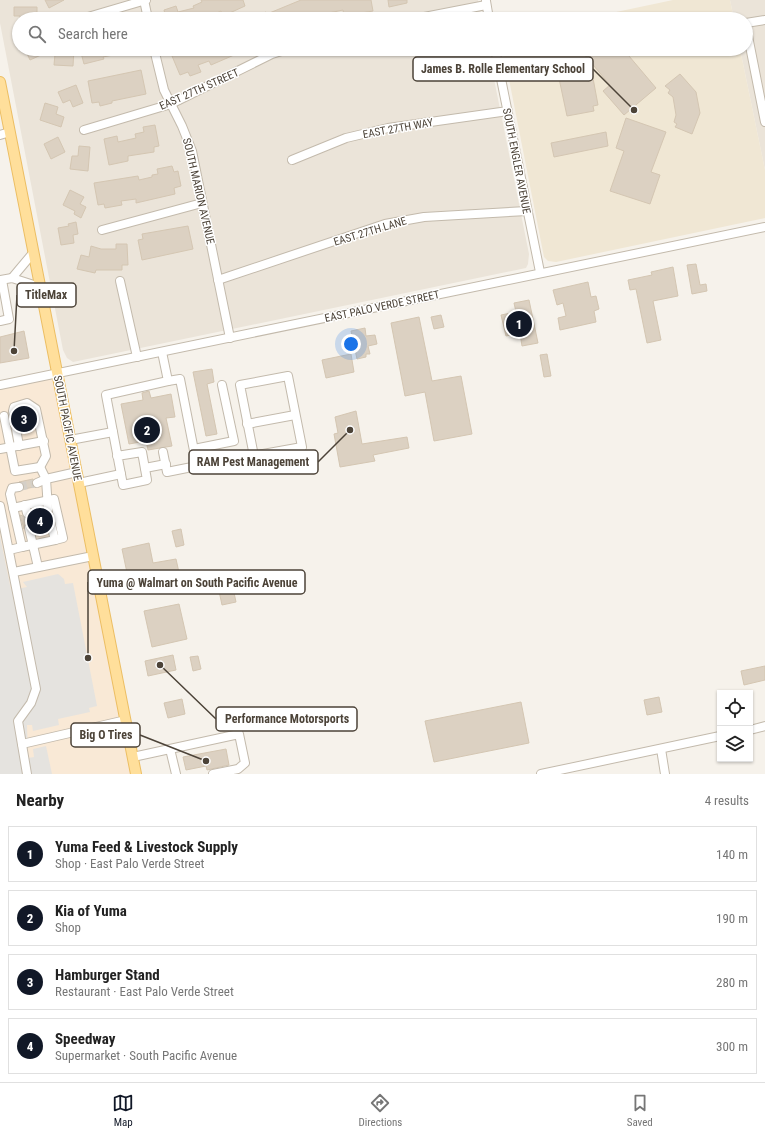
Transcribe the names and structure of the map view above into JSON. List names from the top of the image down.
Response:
{
  "streets": {
    "main road": ["SOUTH PACIFIC AVENUE"],
    "street": [
      "EAST 27TH STREET",
      "EAST 27TH WAY",
      "SOUTH ENGLER AVENUE",
      "SOUTH MARION AVENUE",
      "EAST 27TH LANE",
      "EAST PALO VERDE STREET"
    ]
  },
  "crossings": [
    ["EAST 27TH STREET", "SOUTH MARION AVENUE"],
    ["EAST 27TH WAY", "SOUTH ENGLER AVENUE"],
    ["SOUTH ENGLER AVENUE", "EAST 27TH LANE"],
    ["SOUTH ENGLER AVENUE", "EAST PALO VERDE STREET"],
    ["SOUTH MARION AVENUE", "EAST 27TH LANE"],
    ["SOUTH MARION AVENUE", "EAST PALO VERDE STREET"],
    ["EAST PALO VERDE STREET", "SOUTH PACIFIC AVENUE"]
  ],
  "places": [
    "James B. Rolle Elementary School",
    "TitleMax",
    "RAM Pest Management",
    "Yuma @ Walmart on South Pacific Avenue",
    "Performance Motorsports",
    "Big O Tires"
  ],
  "page": {
    "search": "Search here",
    "pins": [
      "1",
      "3",
      "2",
      "4"
    ],
    "heading": ["Nearby", "4 results"],
    "list": [
      {
        "mark": "1",
        "name": "Yuma Feed & Livestock Supply",
        "note": "Shop · East Palo Verde Street",
        "value": "140 m"
      },
      {
        "mark": "2",
        "name": "Kia of Yuma",
        "note": "Shop",
        "value": "190 m"
      },
      {
        "mark": "3",
        "name": "Hamburger Stand",
        "note": "Restaurant · East Palo Verde Street",
        "value": "280 m"
      },
      {
        "mark": "4",
        "name": "Speedway",
        "note": "Supermarket · South Pacific Avenue",
        "value": "300 m"
      }
    ],
    "nav": ["Map", "Directions", "Saved"]
  }
}
